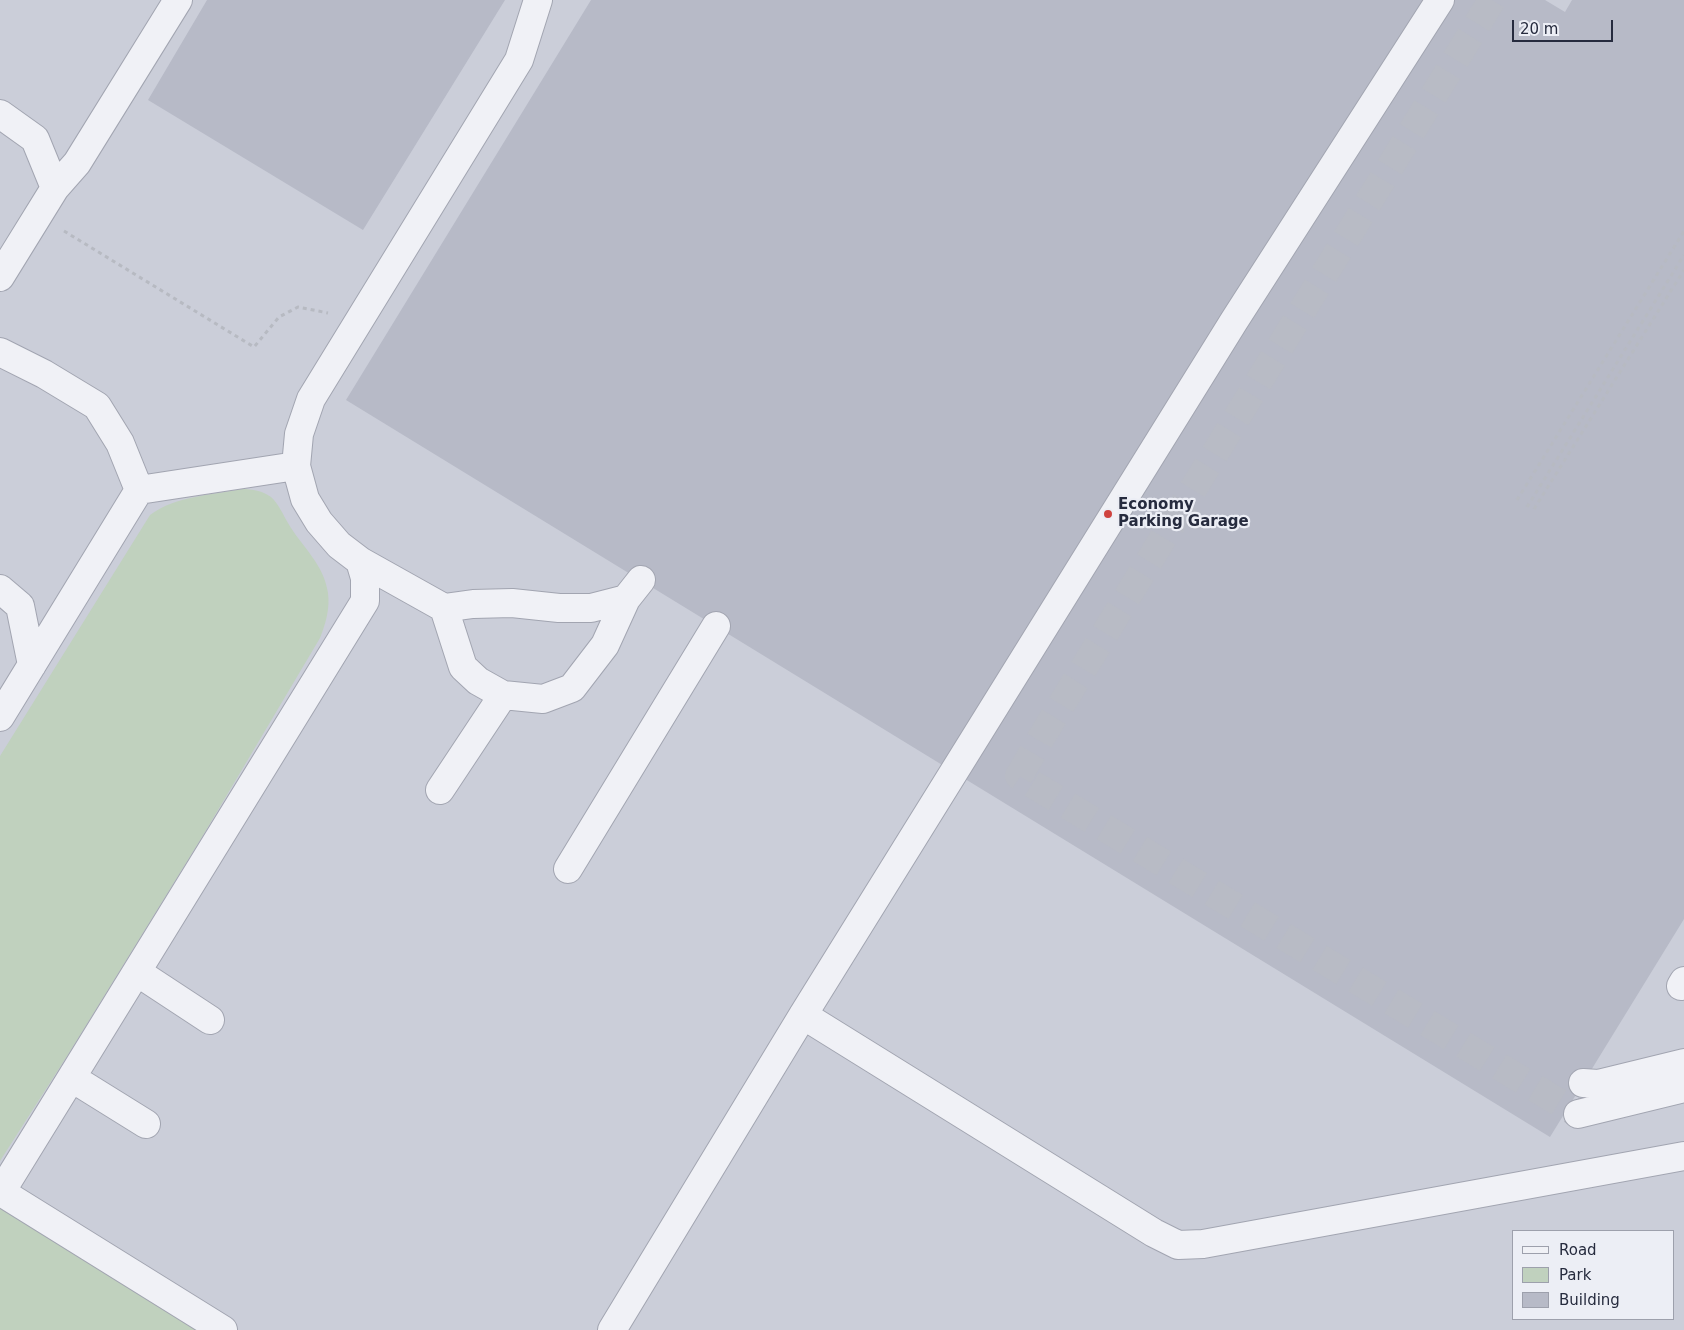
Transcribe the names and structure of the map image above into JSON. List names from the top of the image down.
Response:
{
  "places": ["Economy Parking Garage"],
  "legend": ["Road", "Park", "Building"],
  "scale_bar": "20 m"
}
